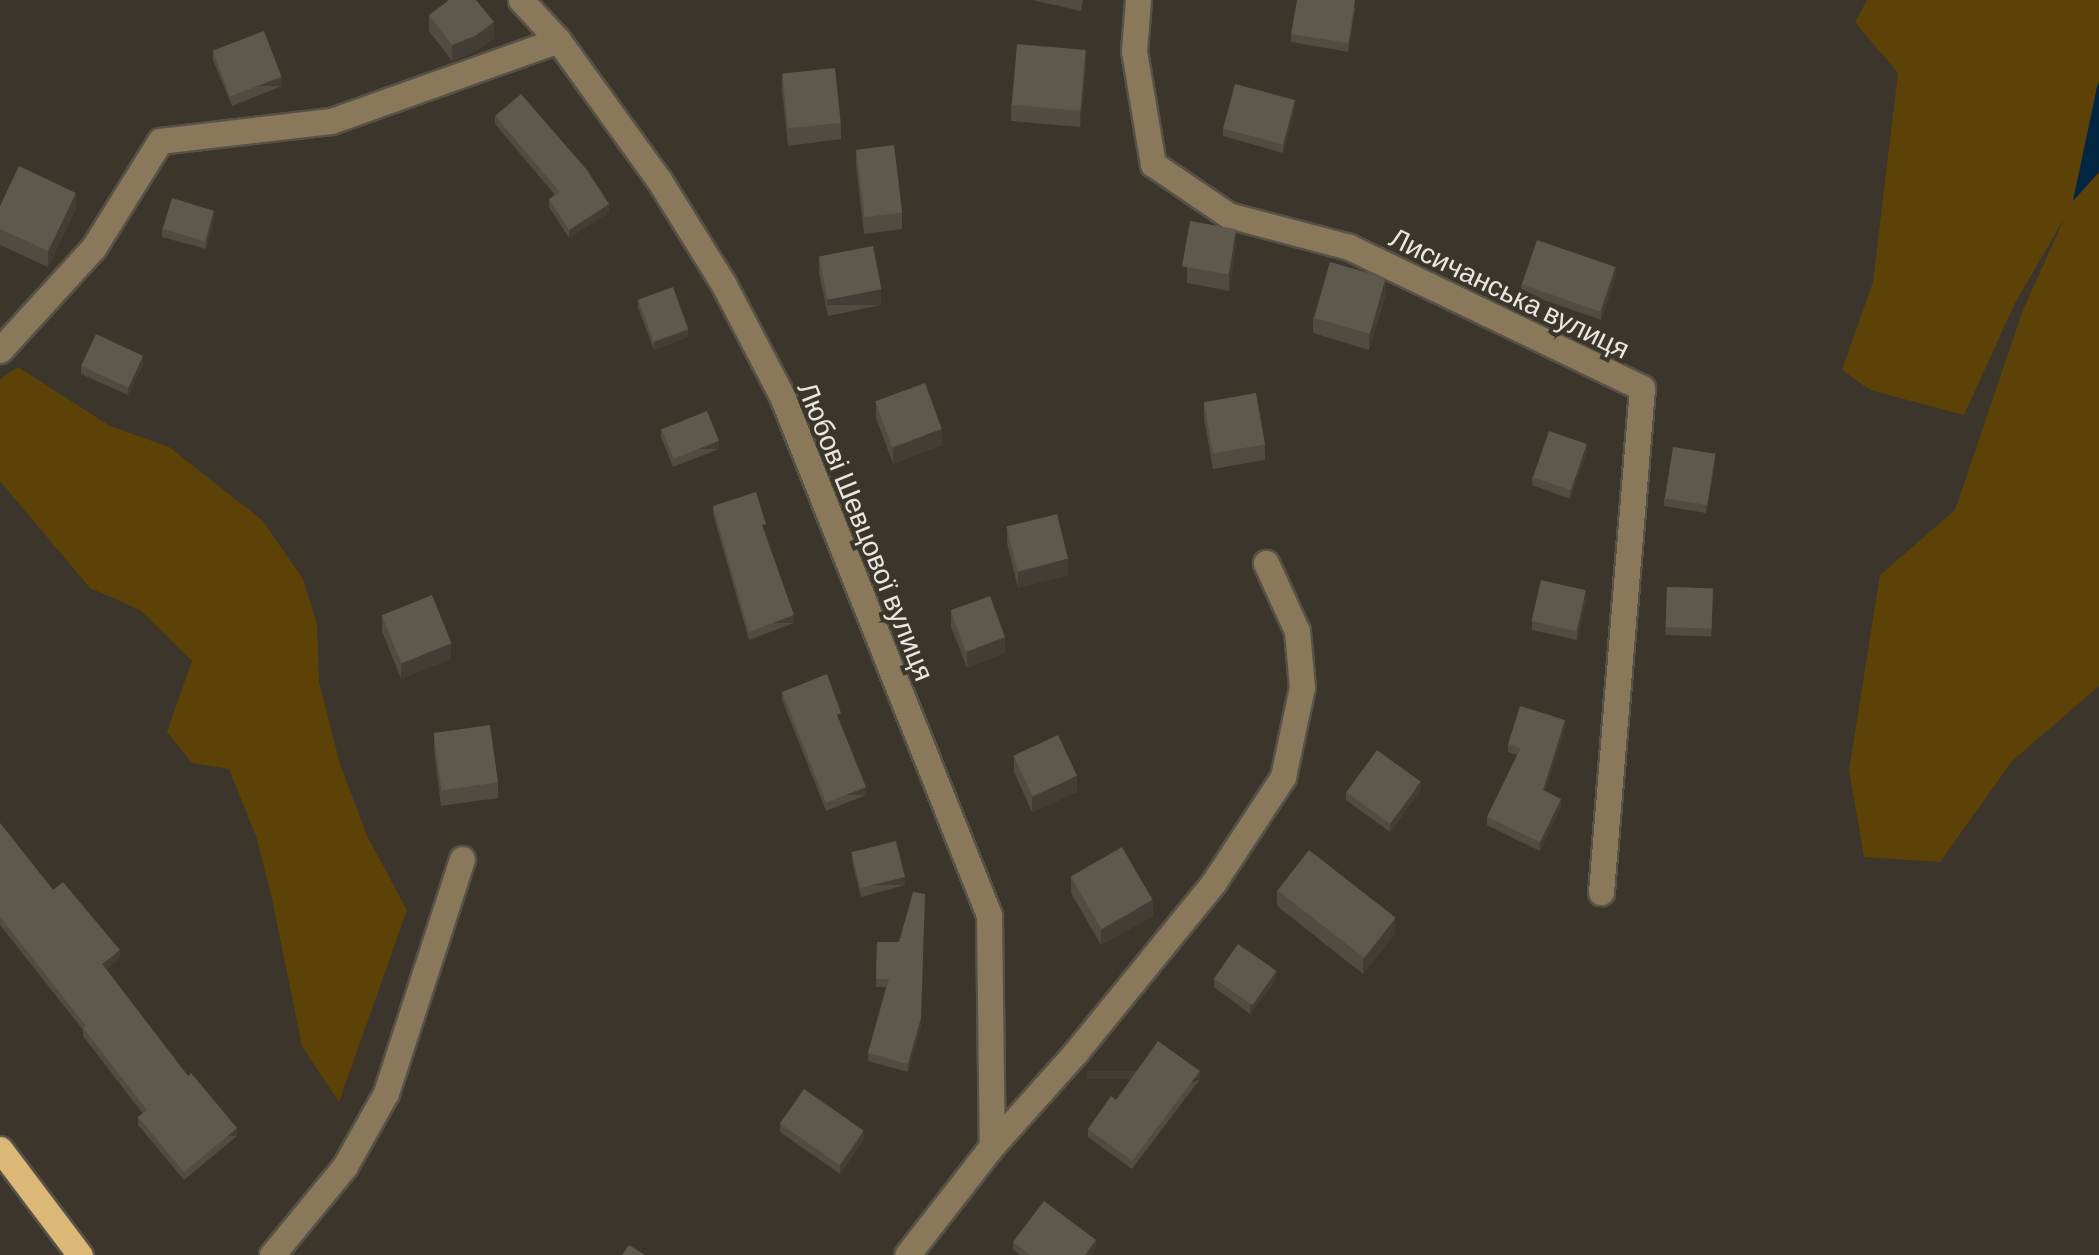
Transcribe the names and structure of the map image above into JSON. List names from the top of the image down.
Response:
{
  "streets": {
    "street": ["Лисичанська вулиця", "Любові Шевцової вулиця"]
  }
}
